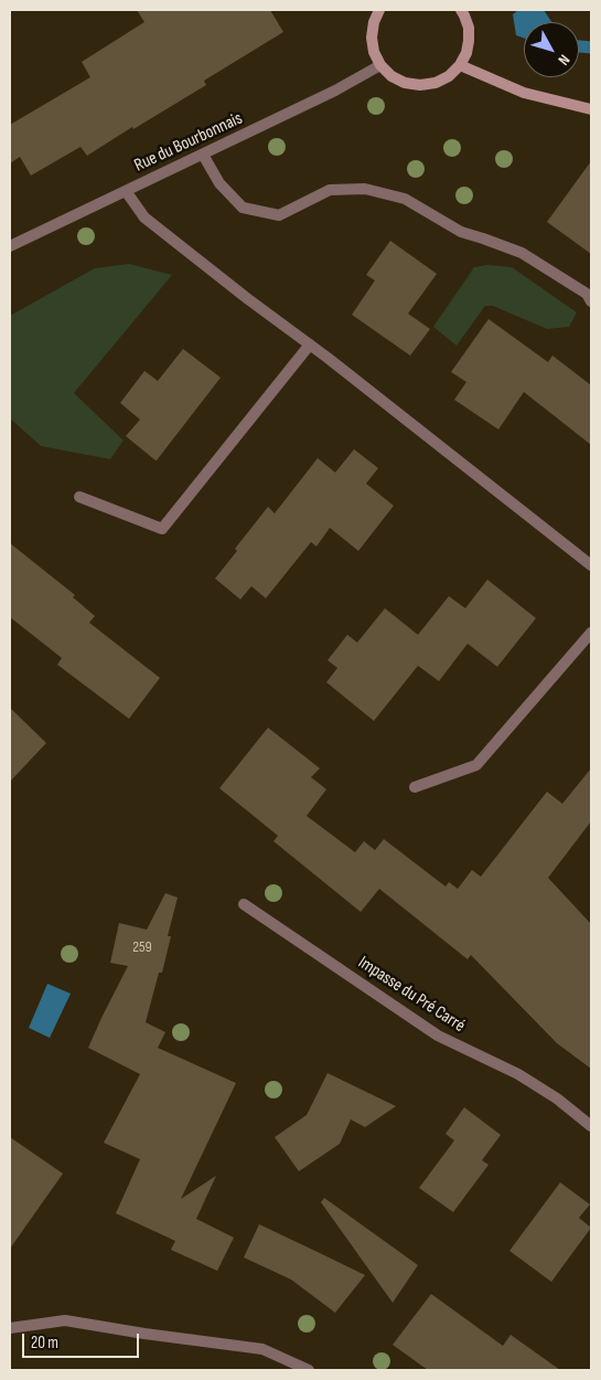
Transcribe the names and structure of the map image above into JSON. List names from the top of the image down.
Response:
{
  "streets": {
    "street": ["Rue du Bourbonnais", "Impasse du Pré Carré"]
  },
  "house_numbers": ["259"],
  "scale_bar": "20 m",
  "north": "bottom right"
}
